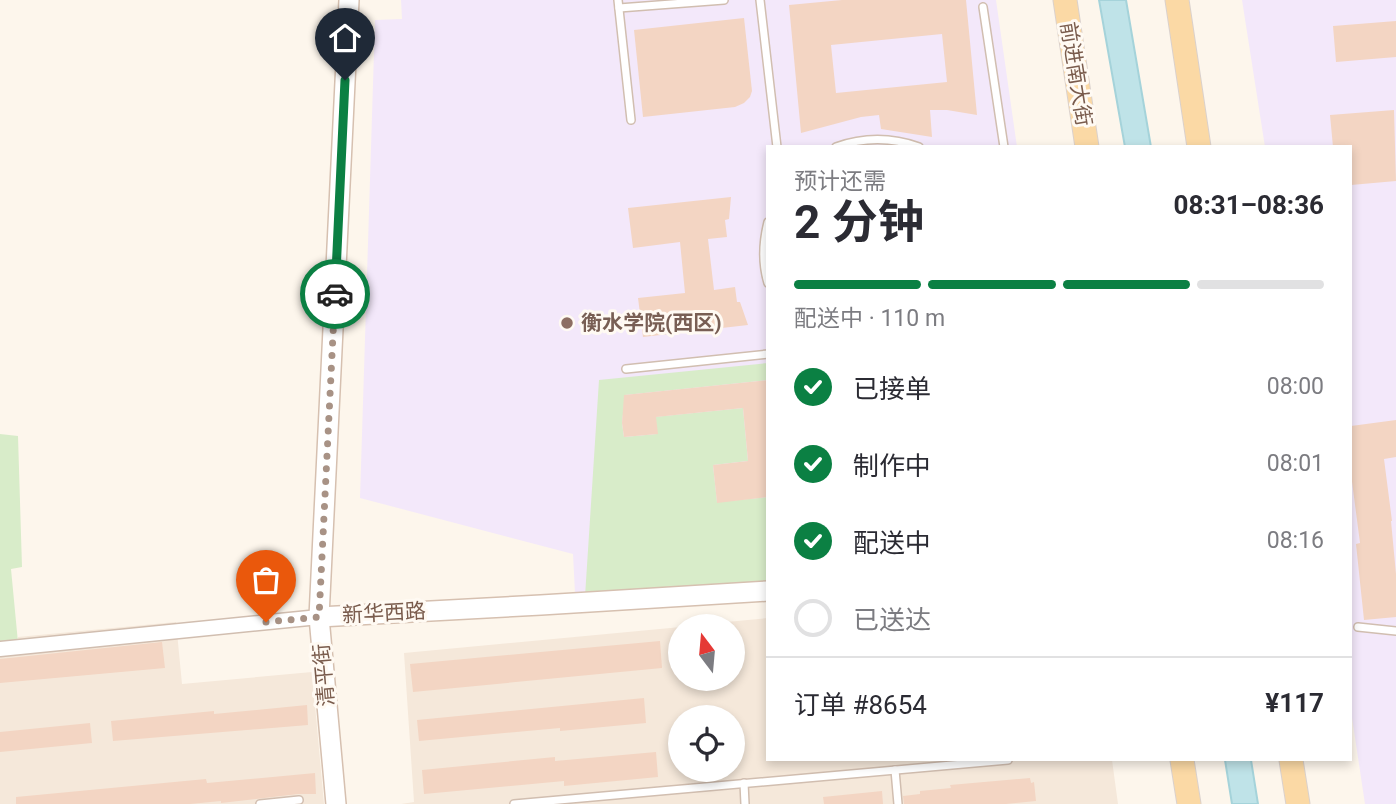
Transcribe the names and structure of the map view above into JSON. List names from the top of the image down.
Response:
{
  "streets": {
    "main road": ["前进南大街"],
    "street": ["新华西路", "清平街"]
  },
  "crossings": [
    ["新华西路", "清平街"]
  ],
  "places": ["衡水学院(西区)"],
  "north": "top",
  "page": {
    "heading": ["2 分钟", "预计还需", "08:31–08:36"],
    "panel": ["订单 #8654", "¥117"],
    "bar": "配送中 · 110 m",
    "list": [
      ["已接单", "08:00"],
      ["制作中", "08:01"],
      ["配送中", "08:16"],
      "已送达"
    ]
  }
}
